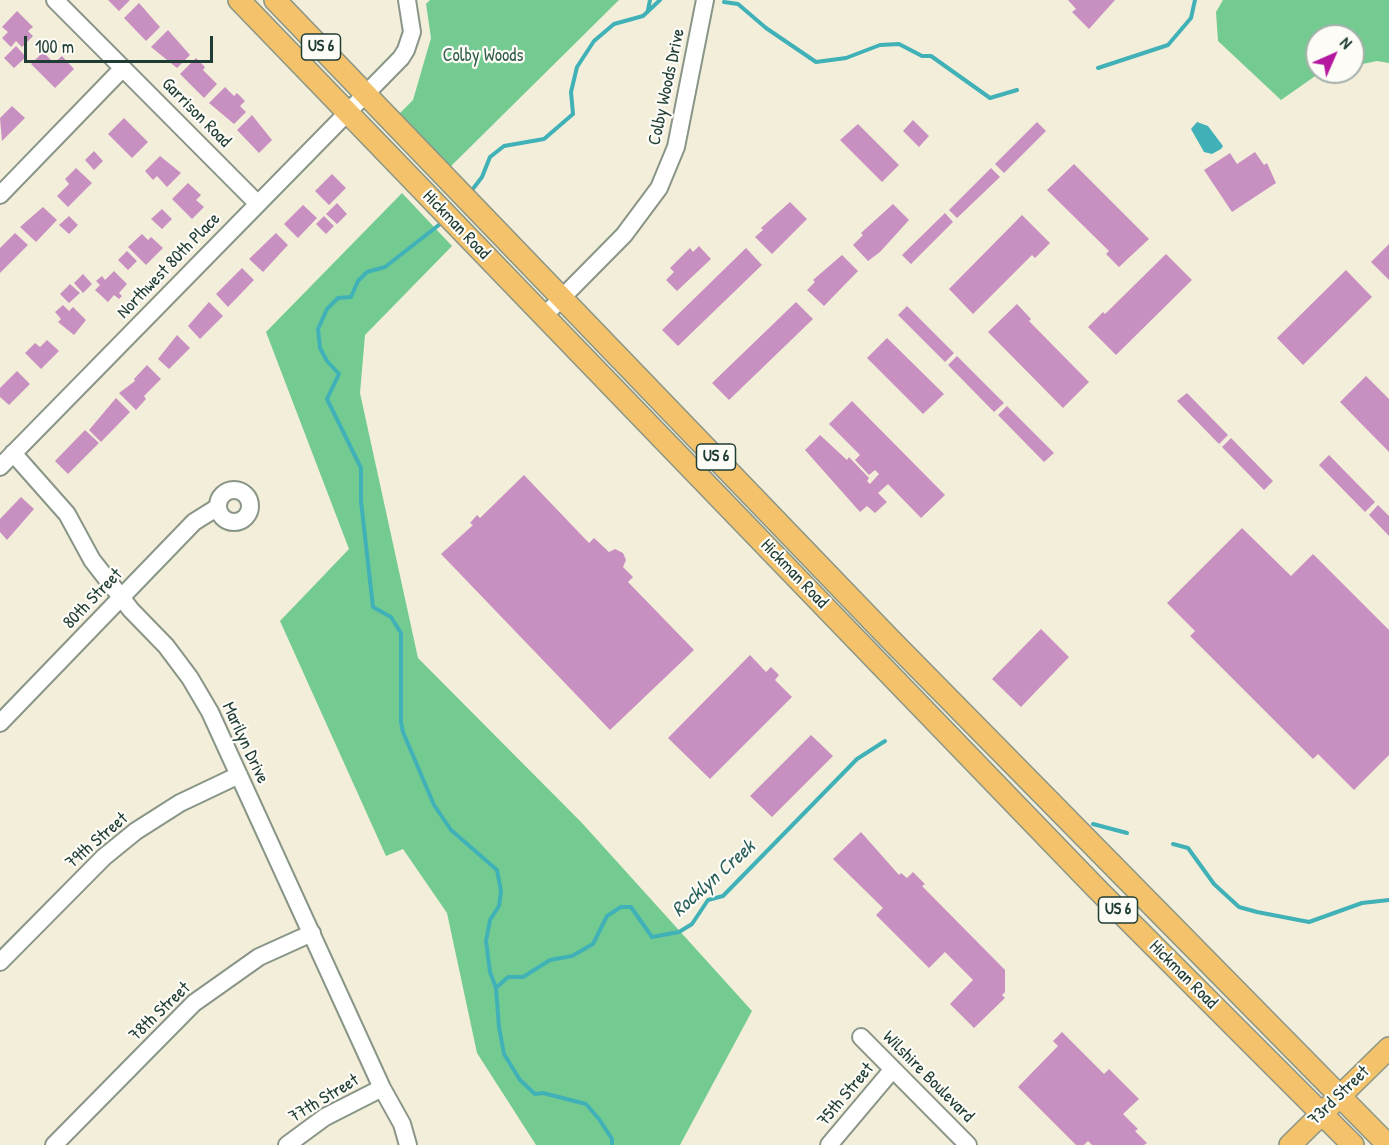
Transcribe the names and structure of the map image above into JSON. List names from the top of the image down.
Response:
{
  "streets": {
    "main road": ["US 6", "Hickman Road", "73rd Street"],
    "street": [
      "Colby Woods Drive",
      "Garrison Road",
      "Northwest 80th Place",
      "80th Street",
      "Marilyn Drive",
      "79th Street",
      "78th Street",
      "Wilshire Boulevard",
      "75th Street",
      "77th Street"
    ]
  },
  "crossings": [
    ["Colby Woods Drive", "Hickman Road"],
    ["Garrison Road", "Northwest 80th Place"],
    ["Hickman Road", "Northwest 80th Place"],
    ["Hickman Road", "73rd Street"],
    ["Northwest 80th Place", "Marilyn Drive"],
    ["80th Street", "Marilyn Drive"],
    ["Marilyn Drive", "79th Street"],
    ["Marilyn Drive", "78th Street"],
    ["Marilyn Drive", "77th Street"],
    ["Wilshire Boulevard", "75th Street"]
  ],
  "water": ["Rocklyn Creek"],
  "parks": ["Colby Woods"],
  "scale_bar": "100 m",
  "north": "top right"
}
